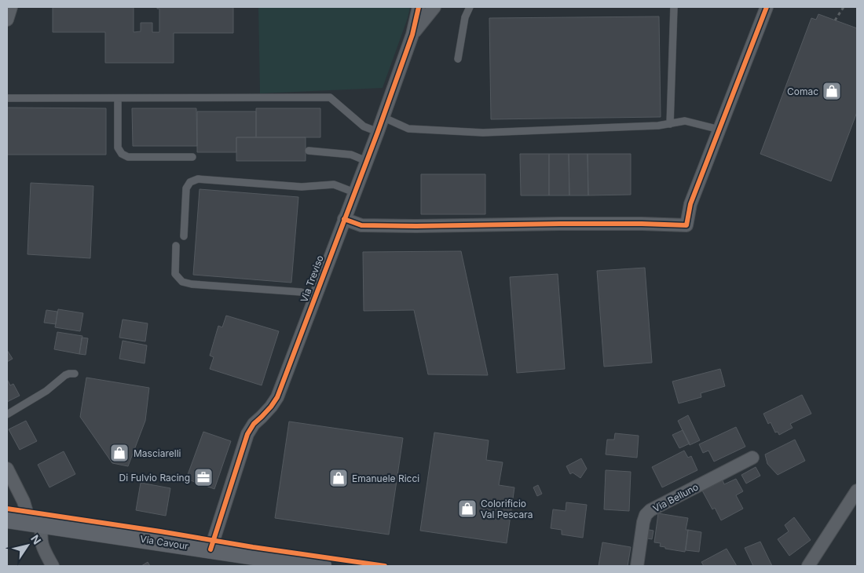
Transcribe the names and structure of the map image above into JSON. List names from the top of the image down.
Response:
{
  "streets": {
    "street": ["Via Treviso", "Via Belluno", "Via Cavour"]
  },
  "crossings": [
    ["Via Treviso", "Via Cavour"]
  ],
  "places": {
    "shop": [
      "Comac",
      "Masciarelli",
      "Emanuele Ricci",
      "Colorificio Val Pescara"
    ],
    "office": ["Di Fulvio Racing"]
  },
  "north": "top right"
}
